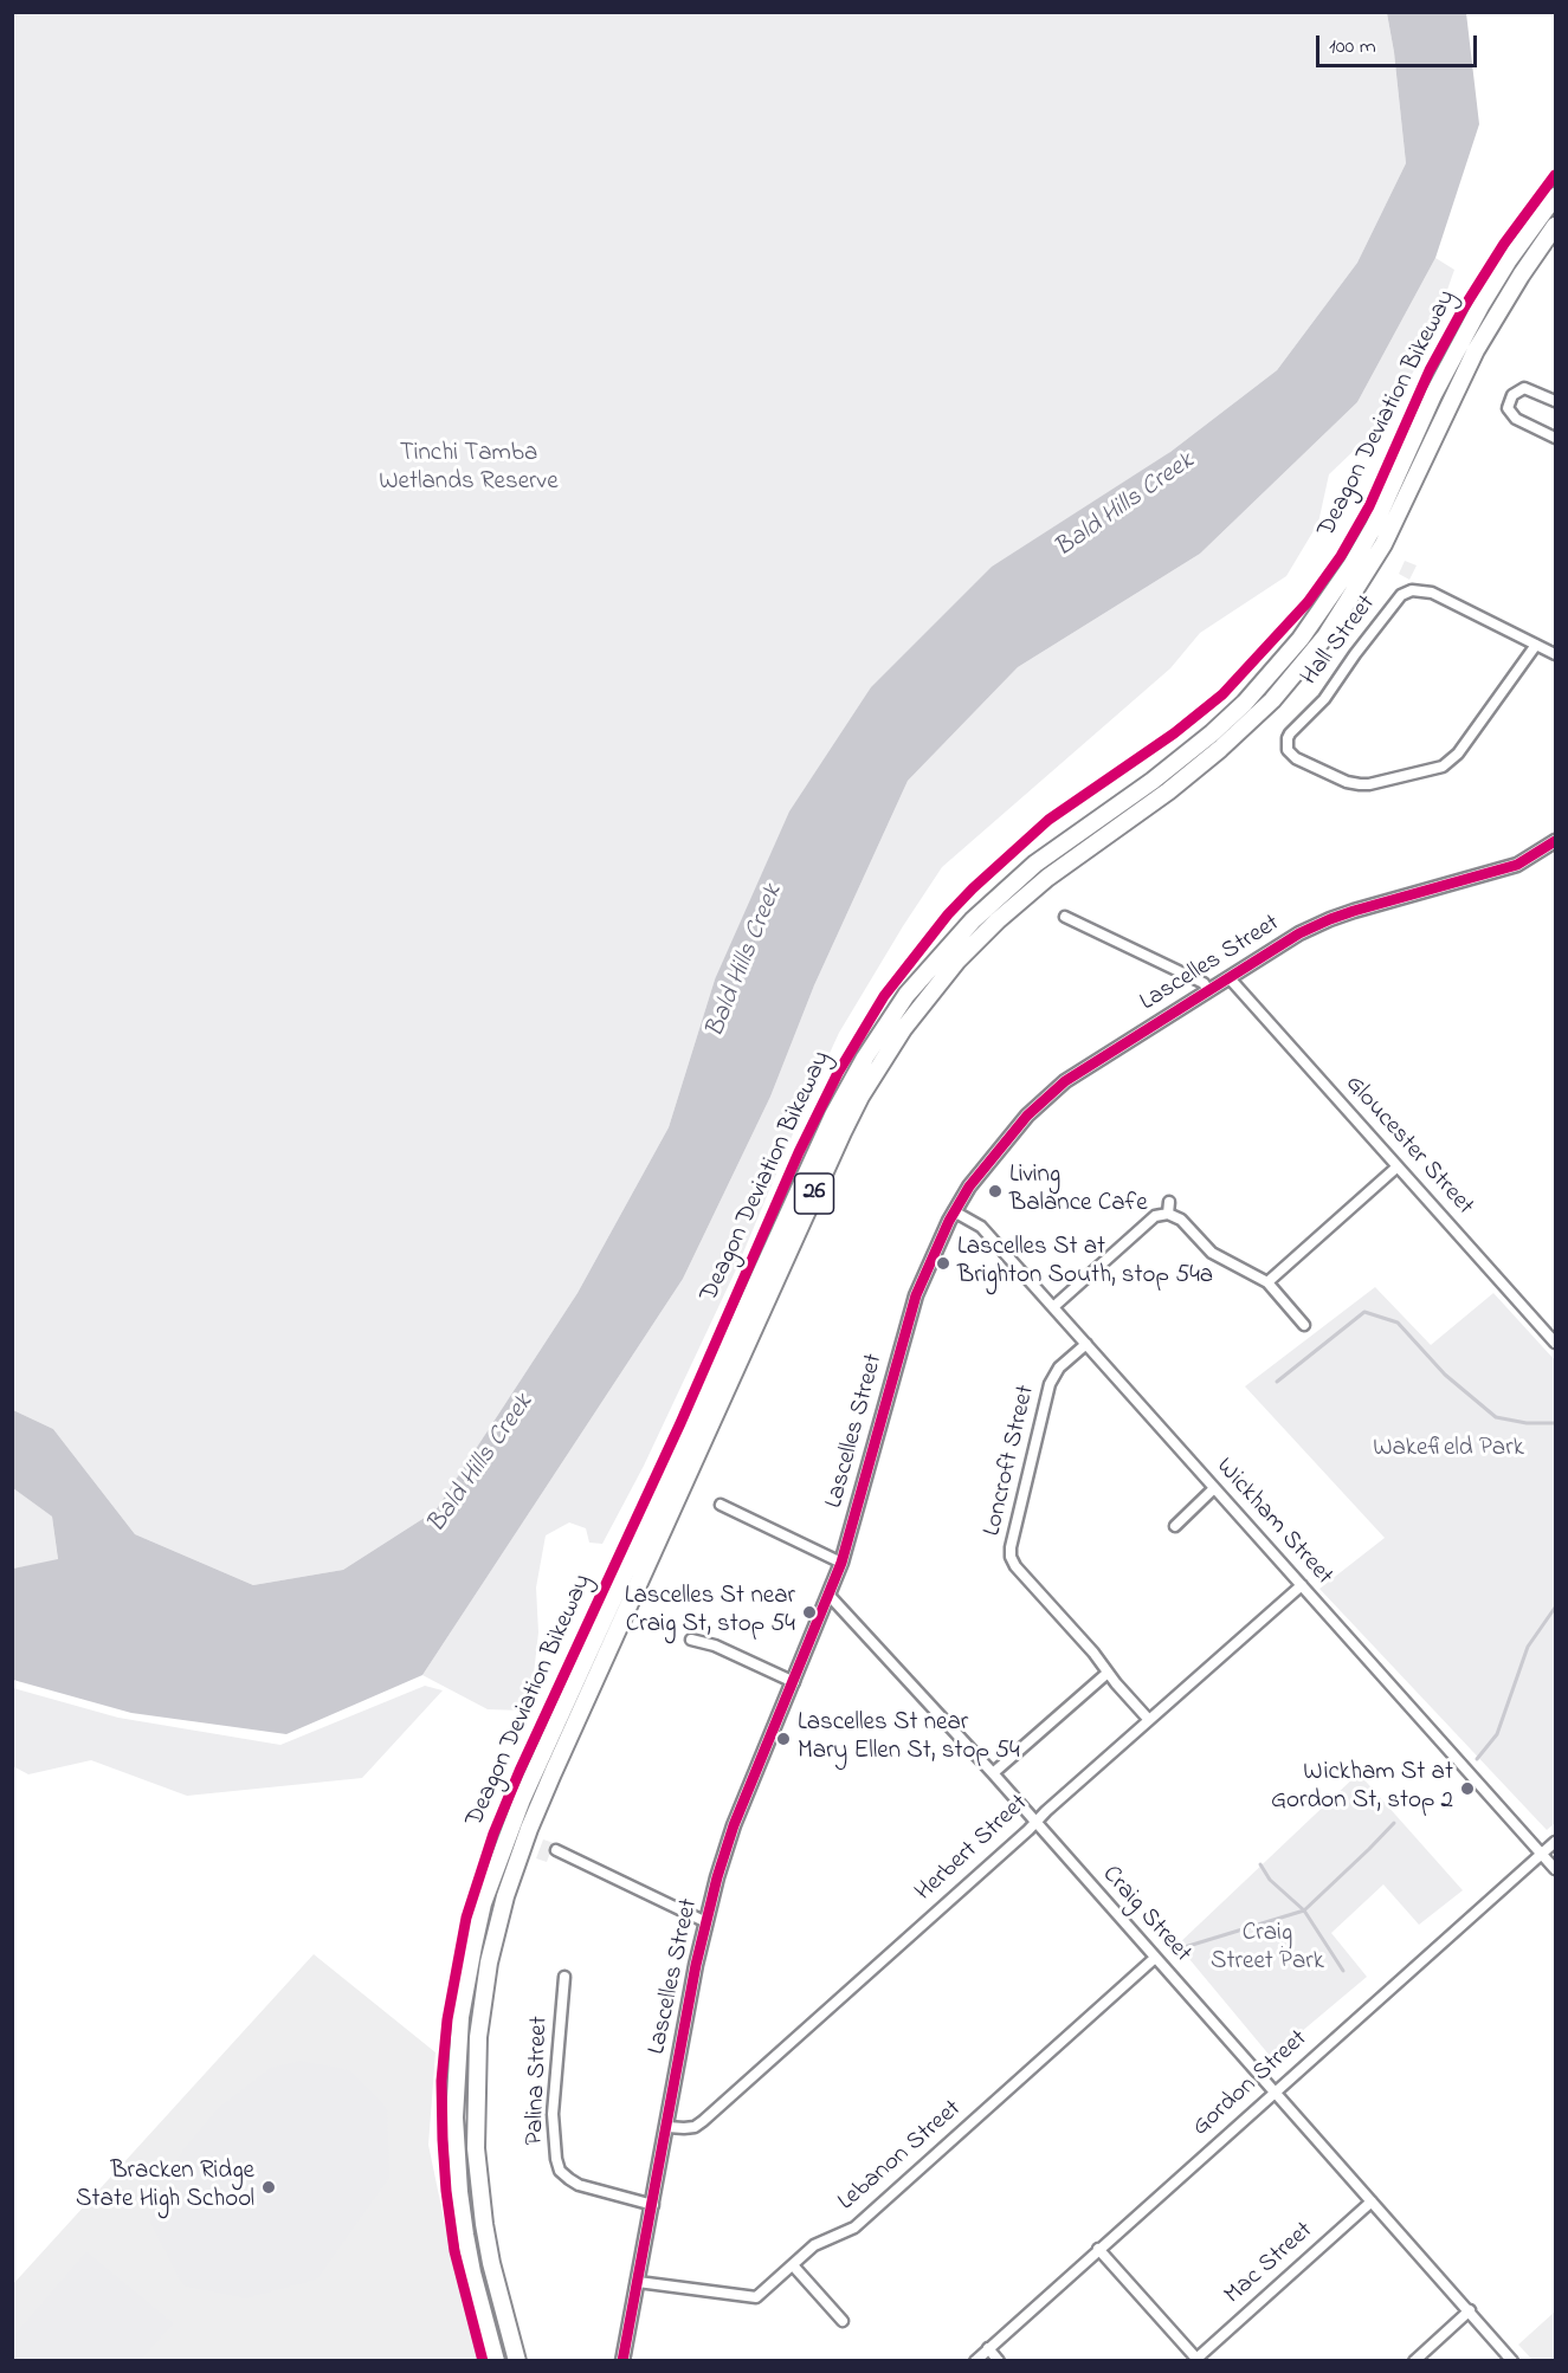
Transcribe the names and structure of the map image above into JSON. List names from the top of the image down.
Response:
{
  "streets": {
    "highway": ["26"],
    "street": [
      "Hall Street",
      "Lascelles Street",
      "Gloucester Street",
      "Loncroft Street",
      "Wickham Street",
      "Herbert Street",
      "Craig Street",
      "Palina Street",
      "Gordon Street",
      "Lebanon Street",
      "Mac Street"
    ],
    "cycle path": ["Deagon Deviation Bikeway"]
  },
  "crossings": [
    ["Lascelles Street", "Gloucester Street"],
    ["Lascelles Street", "Wickham Street"],
    ["Lascelles Street", "Herbert Street"],
    ["Lascelles Street", "Craig Street"],
    ["Lascelles Street", "Palina Street"],
    ["Lascelles Street", "Lebanon Street"],
    ["Loncroft Street", "Wickham Street"],
    ["Loncroft Street", "Herbert Street"],
    ["Wickham Street", "Herbert Street"],
    ["Wickham Street", "Gordon Street"],
    ["Herbert Street", "Craig Street"],
    ["Craig Street", "Gordon Street"],
    ["Craig Street", "Lebanon Street"],
    ["Craig Street", "Mac Street"]
  ],
  "water": ["Bald Hills Creek"],
  "parks": ["Tinchi Tamba Wetlands Reserve", "Wakefield Park", "Craig Street Park"],
  "places": [
    "Living Balance Cafe",
    "Lascelles St at Brighton South, stop 54a",
    "Lascelles St near Craig St, stop 54",
    "Lascelles St near Mary Ellen St, stop 54",
    "Wickham St at Gordon St, stop 2",
    "Bracken Ridge State High School"
  ],
  "scale_bar": "100 m"
}
